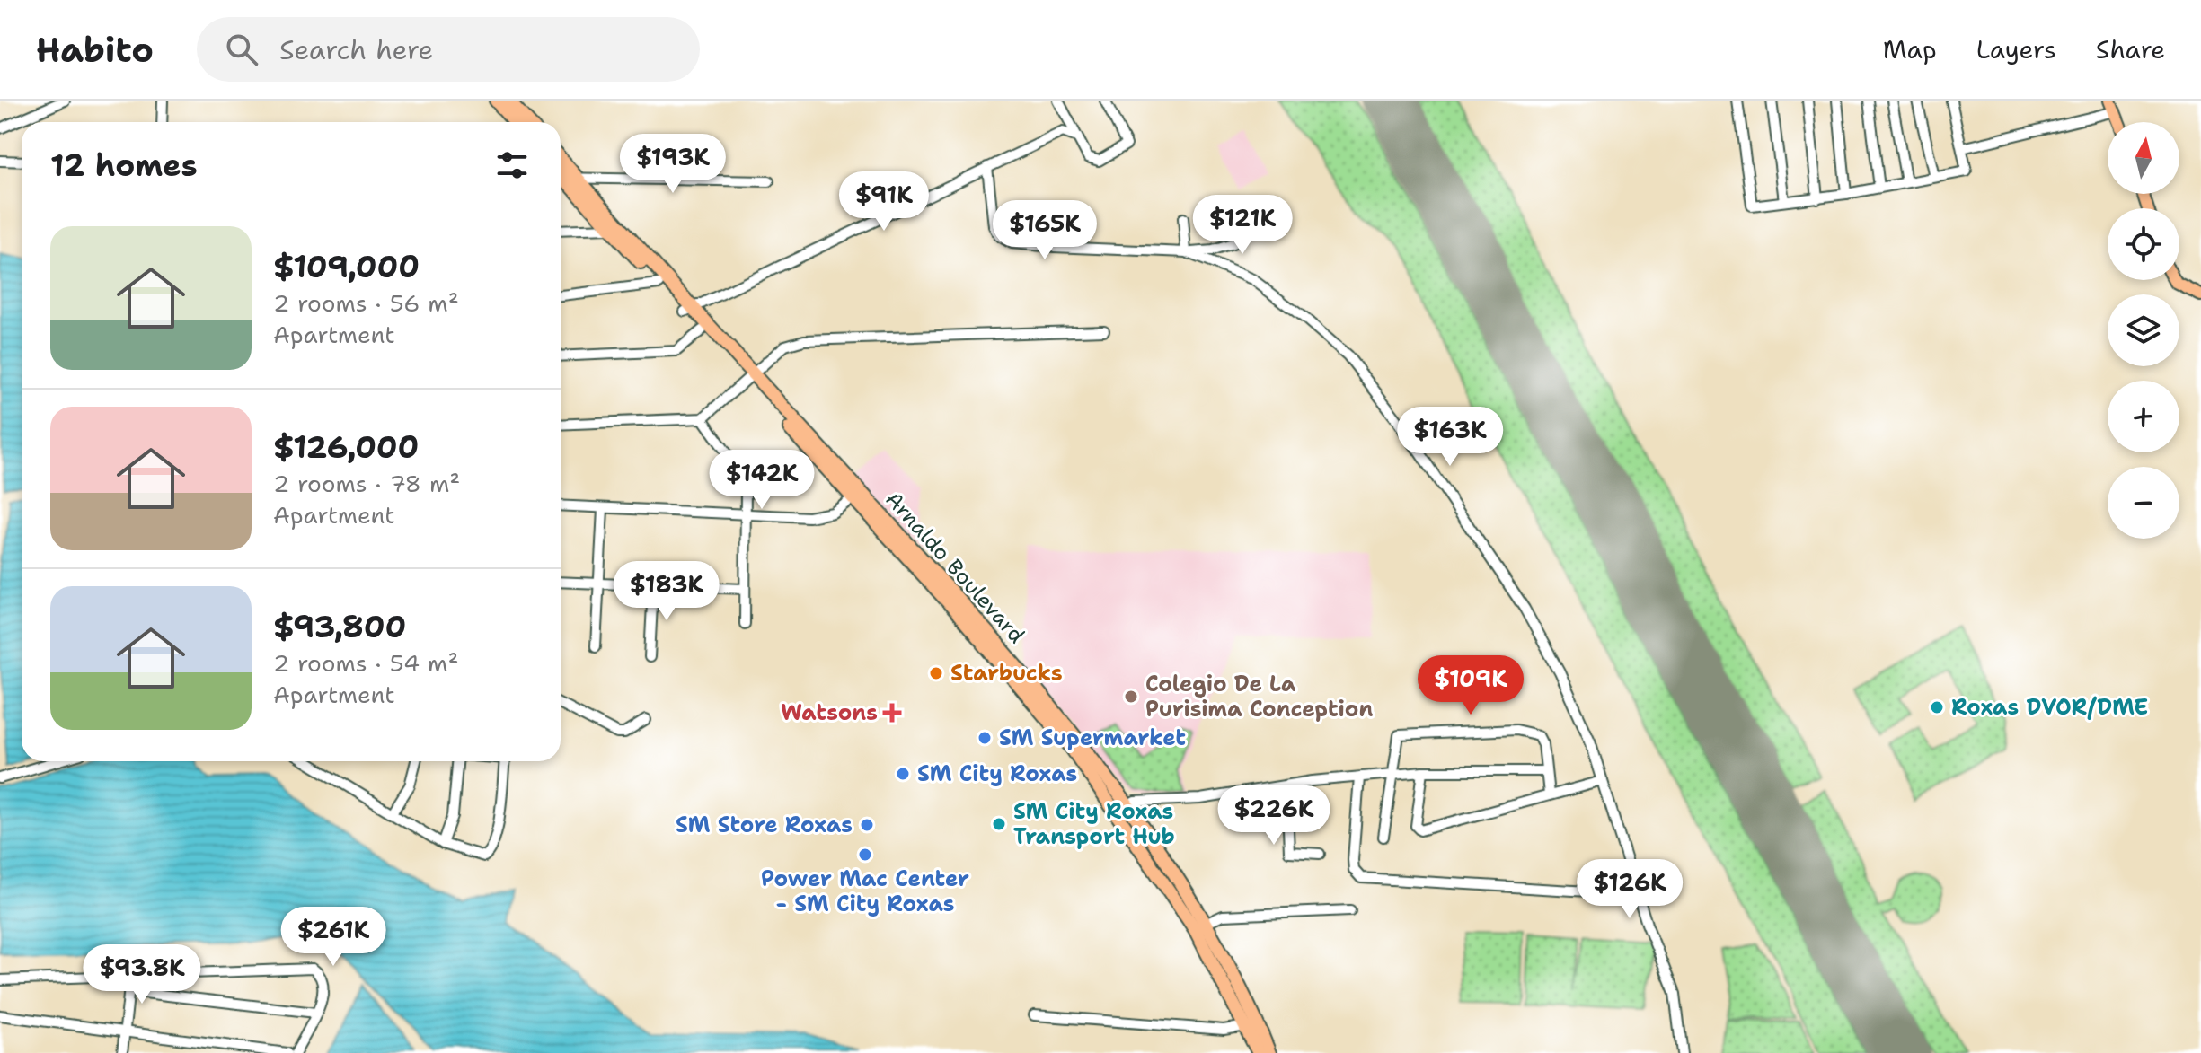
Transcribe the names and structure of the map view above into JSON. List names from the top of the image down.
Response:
{
  "streets": {
    "highway": ["Arnaldo Boulevard"]
  },
  "places": {
    "other": [
      "Starbucks",
      "Colegio De La Purisima Conception",
      "Roxas DVOR/DME",
      "SM Supermarket",
      "SM City Roxas",
      "SM City Roxas Transport Hub",
      "SM Store Roxas",
      "Power Mac Center - SM City Roxas"
    ],
    "health": ["Watsons"]
  },
  "north": "top",
  "page": {
    "header": "Habito",
    "search": "Search here",
    "nav": ["Map", "Layers", "Share"],
    "map_buttons": ["+", "−"],
    "heading": "12 homes",
    "price": [
      "$193K",
      "$91K",
      "$121K",
      "$165K",
      "$163K",
      "$142K",
      "$183K",
      "$109K",
      "$226K",
      "$126K",
      "$261K",
      "$93.8K"
    ],
    "list": [
      {
        "name": "$109,000",
        "note": "2 rooms · 56 m² · Apartment"
      },
      {
        "name": "$126,000",
        "note": "2 rooms · 78 m² · Apartment"
      },
      {
        "name": "$93,800",
        "note": "2 rooms · 54 m² · Apartment"
      }
    ]
  }
}
